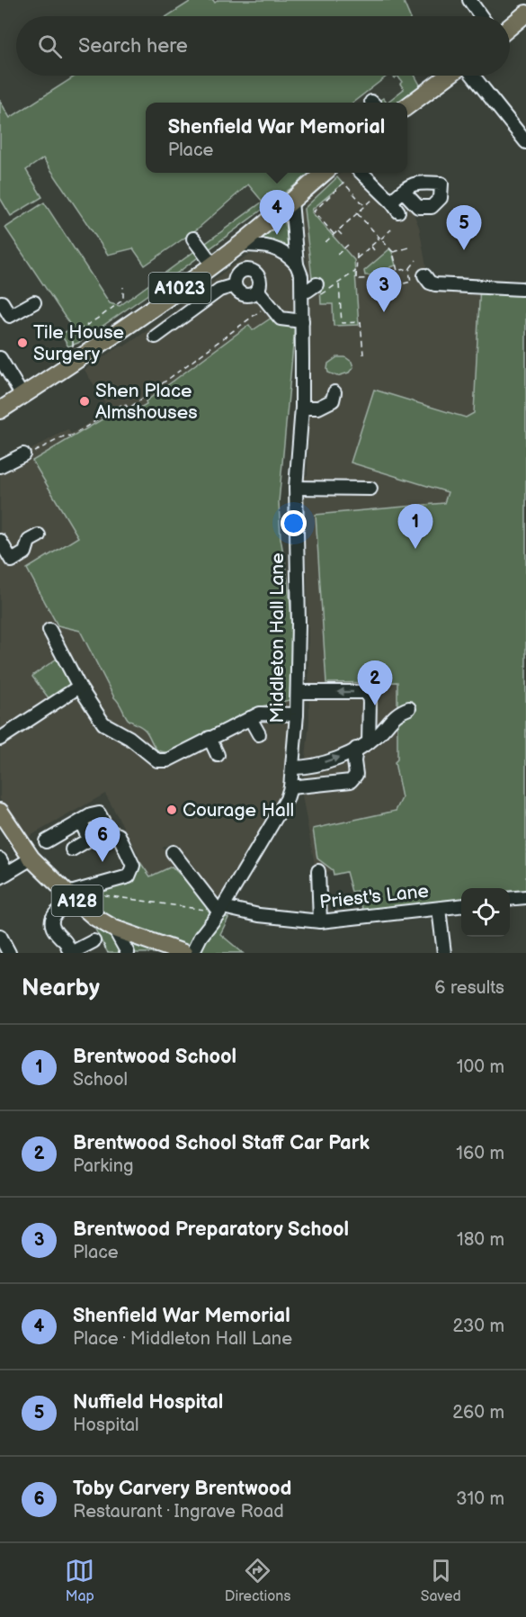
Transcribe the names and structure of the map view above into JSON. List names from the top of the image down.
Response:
{
  "streets": {
    "main road": ["A1023", "A128"],
    "street": ["Middleton Hall Lane", "Priest's Lane"]
  },
  "crossings": [
    ["A1023", "Middleton Hall Lane"],
    ["Middleton Hall Lane", "Priest's Lane"]
  ],
  "places": ["Tile House Surgery", "Shen Place Almshouses", "Courage Hall"],
  "page": {
    "search": "Search here",
    "popup": ["Shenfield War Memorial", "Place"],
    "pins": [
      "4",
      "5",
      "3",
      "1",
      "2",
      "6"
    ],
    "heading": ["Nearby", "6 results"],
    "list": [
      {
        "mark": "1",
        "name": "Brentwood School",
        "note": "School",
        "value": "100 m"
      },
      {
        "mark": "2",
        "name": "Brentwood School Staff Car Park",
        "note": "Parking",
        "value": "160 m"
      },
      {
        "mark": "3",
        "name": "Brentwood Preparatory School",
        "note": "Place",
        "value": "180 m"
      },
      {
        "mark": "4",
        "name": "Shenfield War Memorial",
        "note": "Place · Middleton Hall Lane",
        "value": "230 m"
      },
      {
        "mark": "5",
        "name": "Nuffield Hospital",
        "note": "Hospital",
        "value": "260 m"
      },
      {
        "mark": "6",
        "name": "Toby Carvery Brentwood",
        "note": "Restaurant · Ingrave Road",
        "value": "310 m"
      }
    ],
    "nav": ["Map", "Directions", "Saved"]
  }
}
